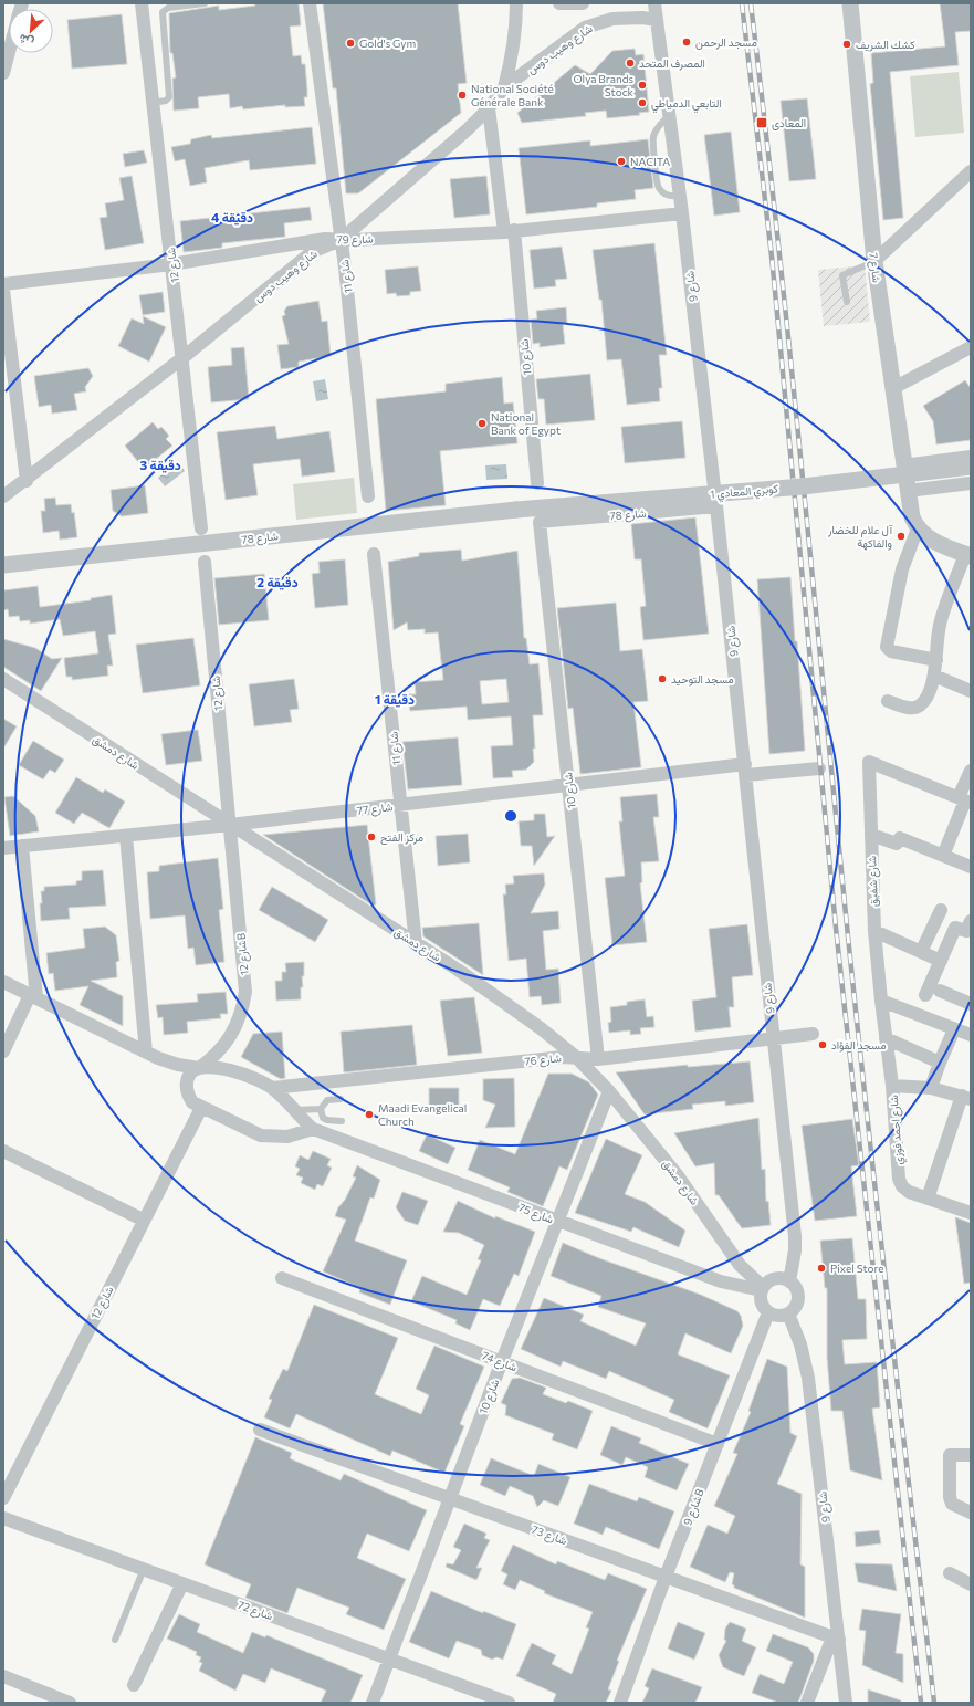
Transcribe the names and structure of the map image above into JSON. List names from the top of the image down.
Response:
{
  "streets": {
    "street": [
      "شارع وهيب دوس",
      "شارع 79",
      "شارع 12",
      "شارع 7",
      "شارع 11",
      "شارع 9",
      "شارع 10",
      "كوبري المعادي 1",
      "شارع 78",
      "شارع دمشق",
      "شارع 77",
      "شارع شفيق",
      "شارع 12B",
      "شارع 76",
      "شارع احمد فوزي",
      "شارع 75",
      "شارع 74",
      "شارع 9B",
      "شارع 73",
      "شارع 72"
    ]
  },
  "crossings": [
    ["شارع وهيب دوس", "شارع 79"],
    ["شارع وهيب دوس", "شارع 12"],
    ["شارع وهيب دوس", "شارع 11"],
    ["شارع وهيب دوس", "شارع 9"],
    ["شارع وهيب دوس", "شارع 10"],
    ["شارع 79", "شارع 12"],
    ["شارع 79", "شارع 11"],
    ["شارع 79", "شارع 9"],
    ["شارع 79", "شارع 10"],
    ["شارع 12", "شارع دمشق"],
    ["شارع 12", "شارع 77"],
    ["شارع 12", "شارع 12B"],
    ["شارع 11", "شارع دمشق"],
    ["شارع 11", "شارع 77"],
    ["شارع 9", "شارع 78"],
    ["شارع 9", "شارع دمشق"],
    ["شارع 9", "شارع 77"],
    ["شارع 9", "شارع 76"],
    ["شارع 9", "شارع 75"],
    ["شارع 9", "شارع 9B"],
    ["شارع 9", "شارع 73"],
    ["شارع 10", "شارع 78"],
    ["شارع 10", "شارع دمشق"],
    ["شارع 10", "شارع 77"],
    ["شارع 10", "شارع 76"],
    ["شارع 10", "شارع 75"],
    ["شارع 10", "شارع 74"],
    ["شارع 10", "شارع 73"],
    ["شارع 10", "شارع 72"],
    ["كوبري المعادي 1", "شارع 78"],
    ["شارع دمشق", "شارع 77"],
    ["شارع دمشق", "شارع 12B"],
    ["شارع دمشق", "شارع 76"],
    ["شارع دمشق", "شارع 75"],
    ["شارع دمشق", "شارع 9B"],
    ["شارع 77", "شارع 12B"],
    ["شارع شفيق", "شارع احمد فوزي"],
    ["شارع 12B", "شارع 75"],
    ["شارع 76", "شارع 75"],
    ["شارع 75", "شارع 9B"],
    ["شارع 74", "شارع 9B"],
    ["شارع 9B", "شارع 73"]
  ],
  "places": {
    "other": [
      "مسجد الرحمن",
      "Gold's Gym",
      "كشك الشريف",
      "المصرف المتحد",
      "Olya Brands Stock",
      "National Société Générale Bank",
      "التابعي الدمياطي",
      "NACITA",
      "National Bank of Egypt",
      "آل علام للخضار والفاكهة",
      "مسجد التوحيد",
      "مركز الفتح",
      "مسجد الفؤاد",
      "Maadi Evangelical Church",
      "Pixel Store"
    ],
    "transit": ["المعادى"]
  },
  "north": "bottom left",
  "rings": [
    "4 دقيقة",
    "3 دقيقة",
    "2 دقيقة",
    "1 دقيقة"
  ]
}
